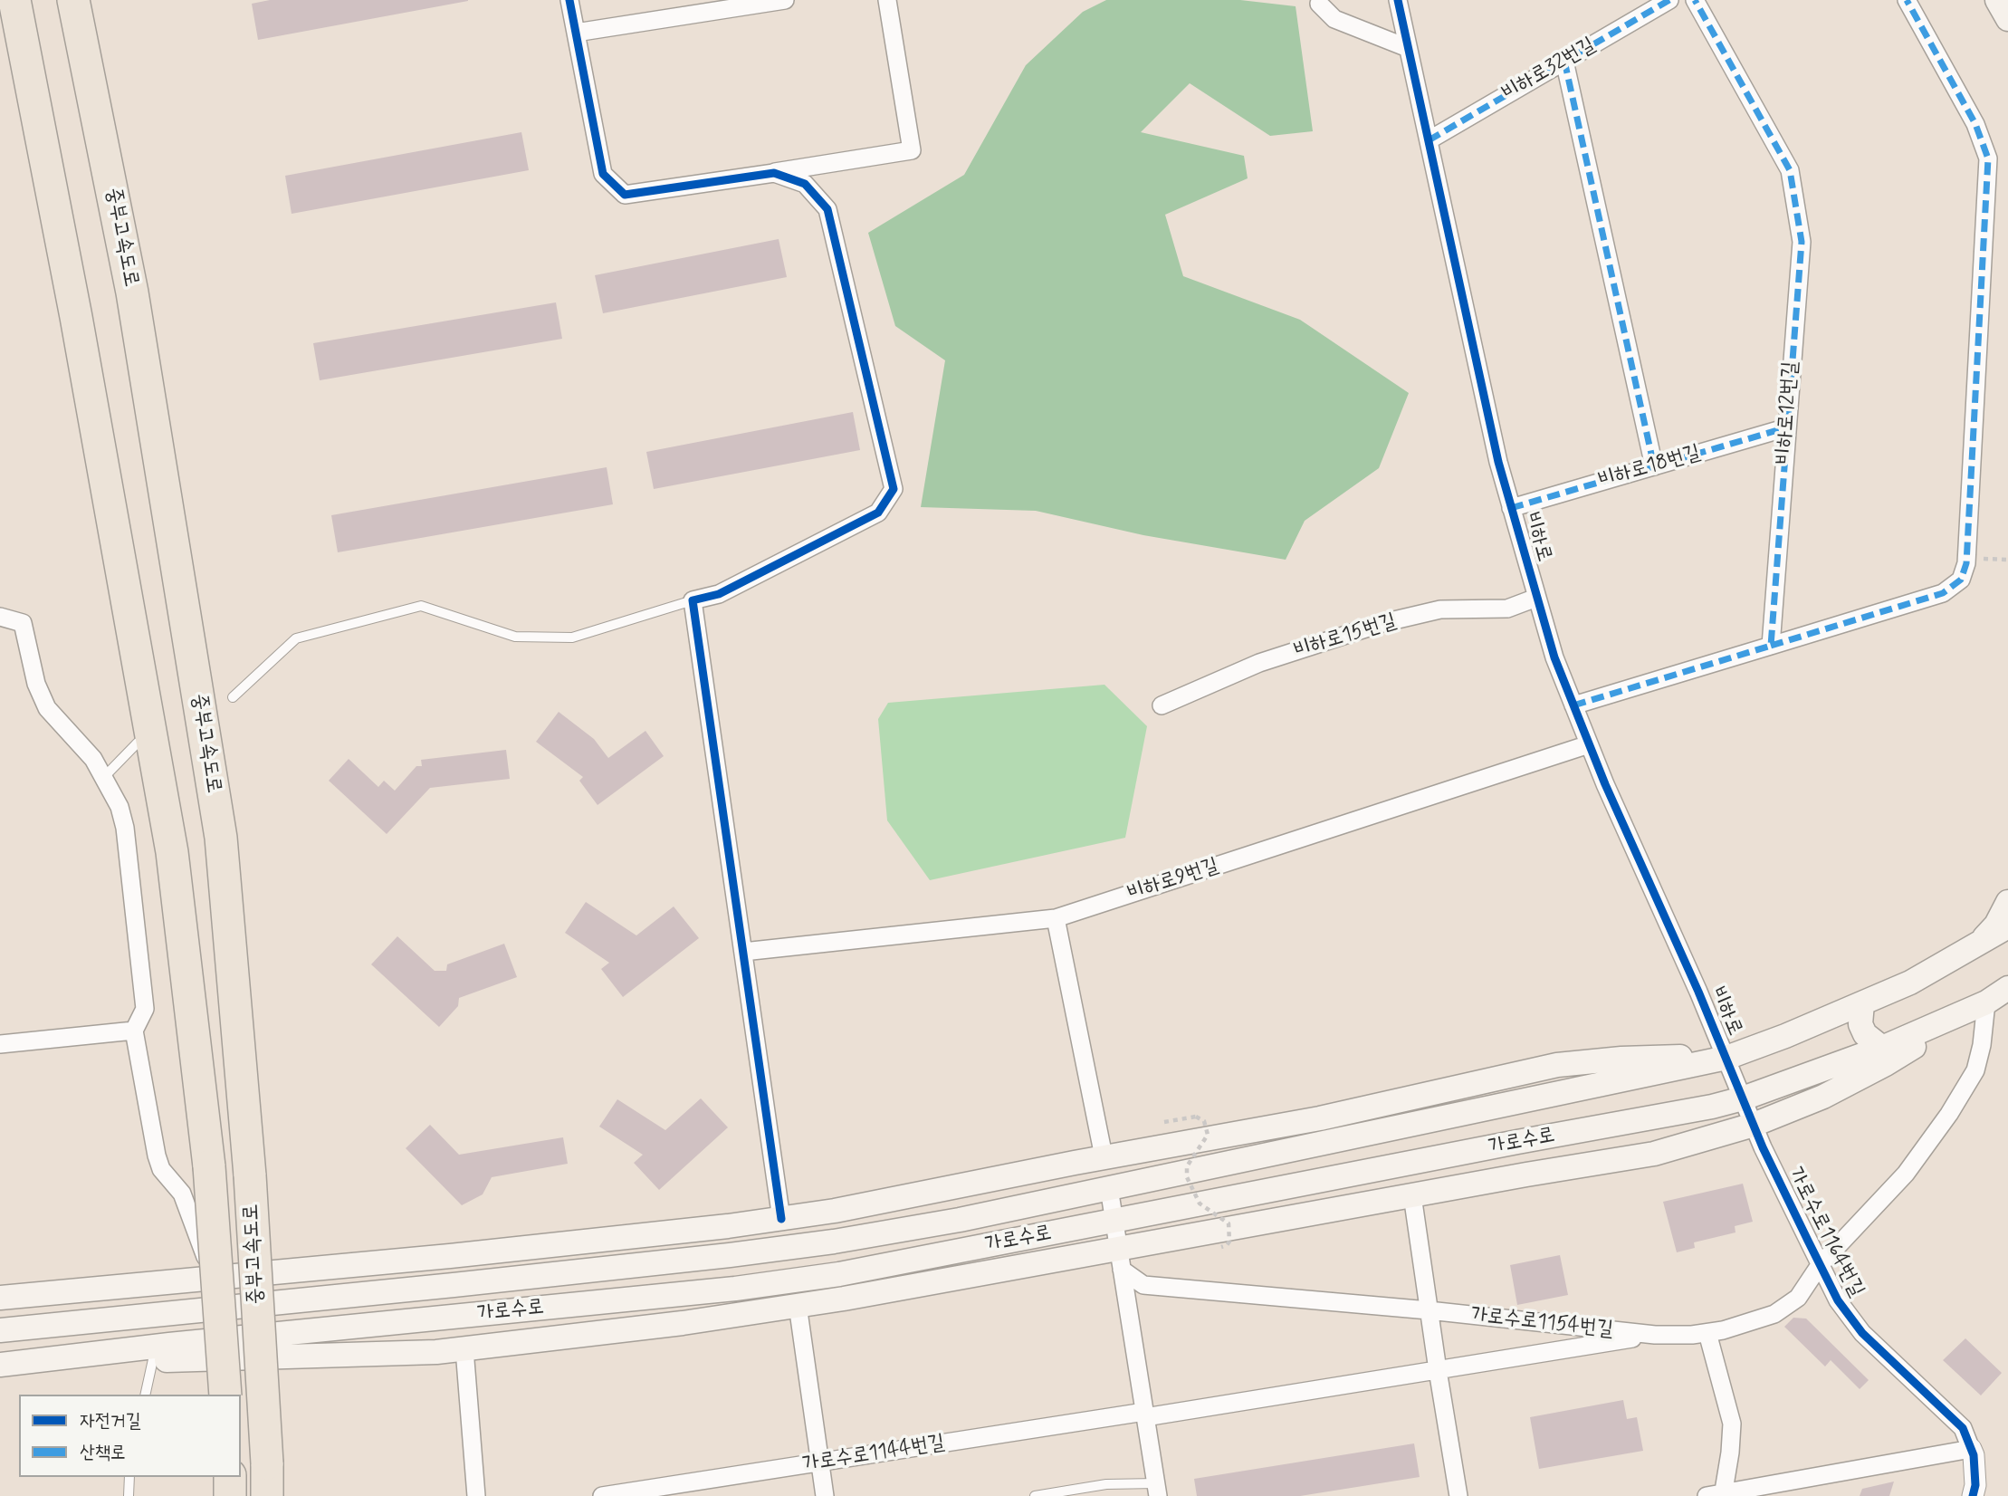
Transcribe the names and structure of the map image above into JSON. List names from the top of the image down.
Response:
{
  "streets": {
    "highway": ["중부고속도로"],
    "main road": ["가로수로"],
    "street": [
      "비하로32번길",
      "비하로12번길",
      "비하로18번길",
      "비하로",
      "비하로15번길",
      "비하로9번길",
      "가로수로1164번길",
      "가로수로1154번길",
      "가로수로1144번길"
    ]
  },
  "crossings": [
    ["비하로32번길", "비하로"],
    ["비하로12번길", "비하로18번길"],
    ["비하로18번길", "비하로"],
    ["비하로", "비하로15번길"],
    ["비하로", "비하로9번길"],
    ["비하로", "가로수로"],
    ["비하로", "가로수로1164번길"],
    ["가로수로", "가로수로1164번길"],
    ["가로수로1164번길", "가로수로1154번길"],
    ["가로수로1164번길", "가로수로1144번길"],
    ["가로수로1154번길", "가로수로1144번길"]
  ],
  "legend": ["자전거길", "산책로"]
}
